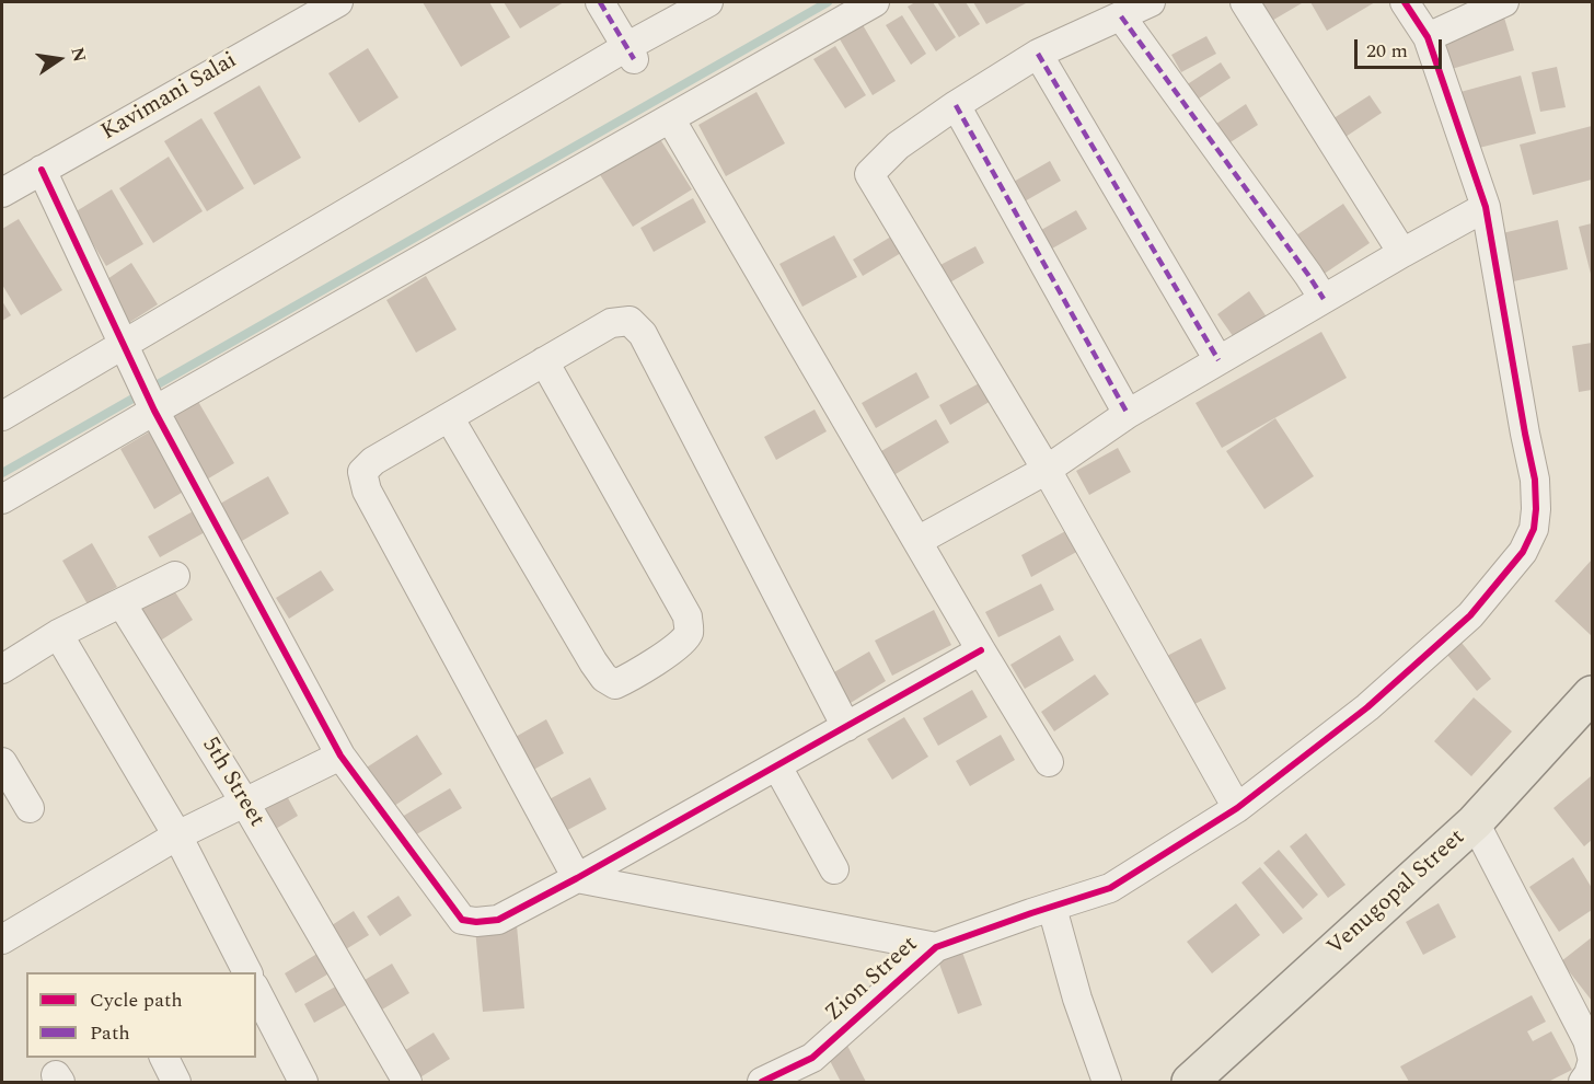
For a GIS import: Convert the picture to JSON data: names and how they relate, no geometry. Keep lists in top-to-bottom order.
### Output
{
  "streets": {
    "main road": ["Venugopal Street"],
    "street": ["Kavimani Salai", "5th Street", "Zion Street"]
  },
  "legend": ["Cycle path", "Path"],
  "scale_bar": "20 m",
  "north": "right"
}
